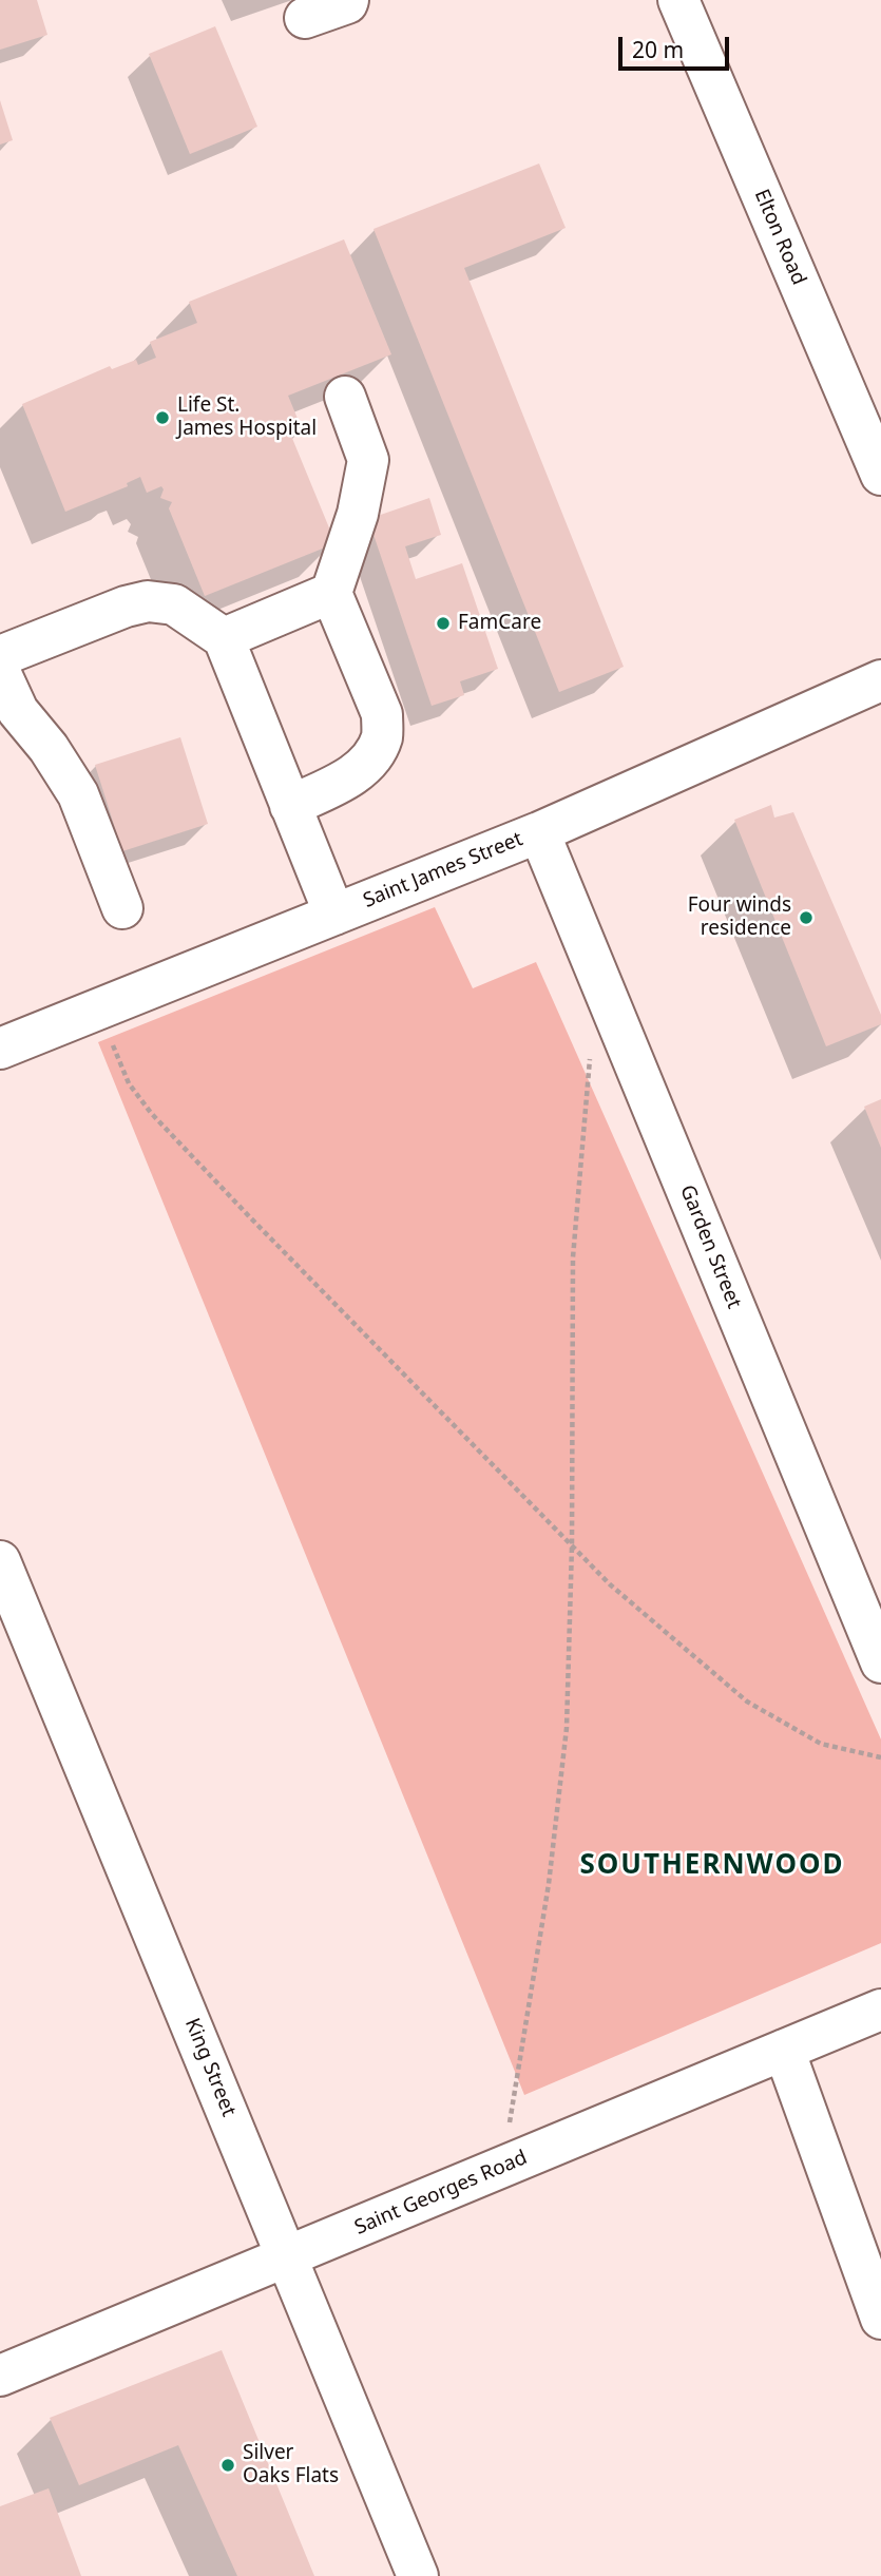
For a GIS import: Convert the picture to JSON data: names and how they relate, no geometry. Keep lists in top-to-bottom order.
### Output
{
  "streets": {
    "street": [
      "Elton Road",
      "Saint James Street",
      "Garden Street",
      "King Street",
      "Saint Georges Road"
    ]
  },
  "crossings": [
    ["Saint James Street", "Garden Street"],
    ["King Street", "Saint Georges Road"]
  ],
  "districts": ["SOUTHERNWOOD"],
  "places": [
    "Life St. James Hospital",
    "FamCare",
    "Four winds residence",
    "Silver Oaks Flats"
  ],
  "scale_bar": "20 m"
}
